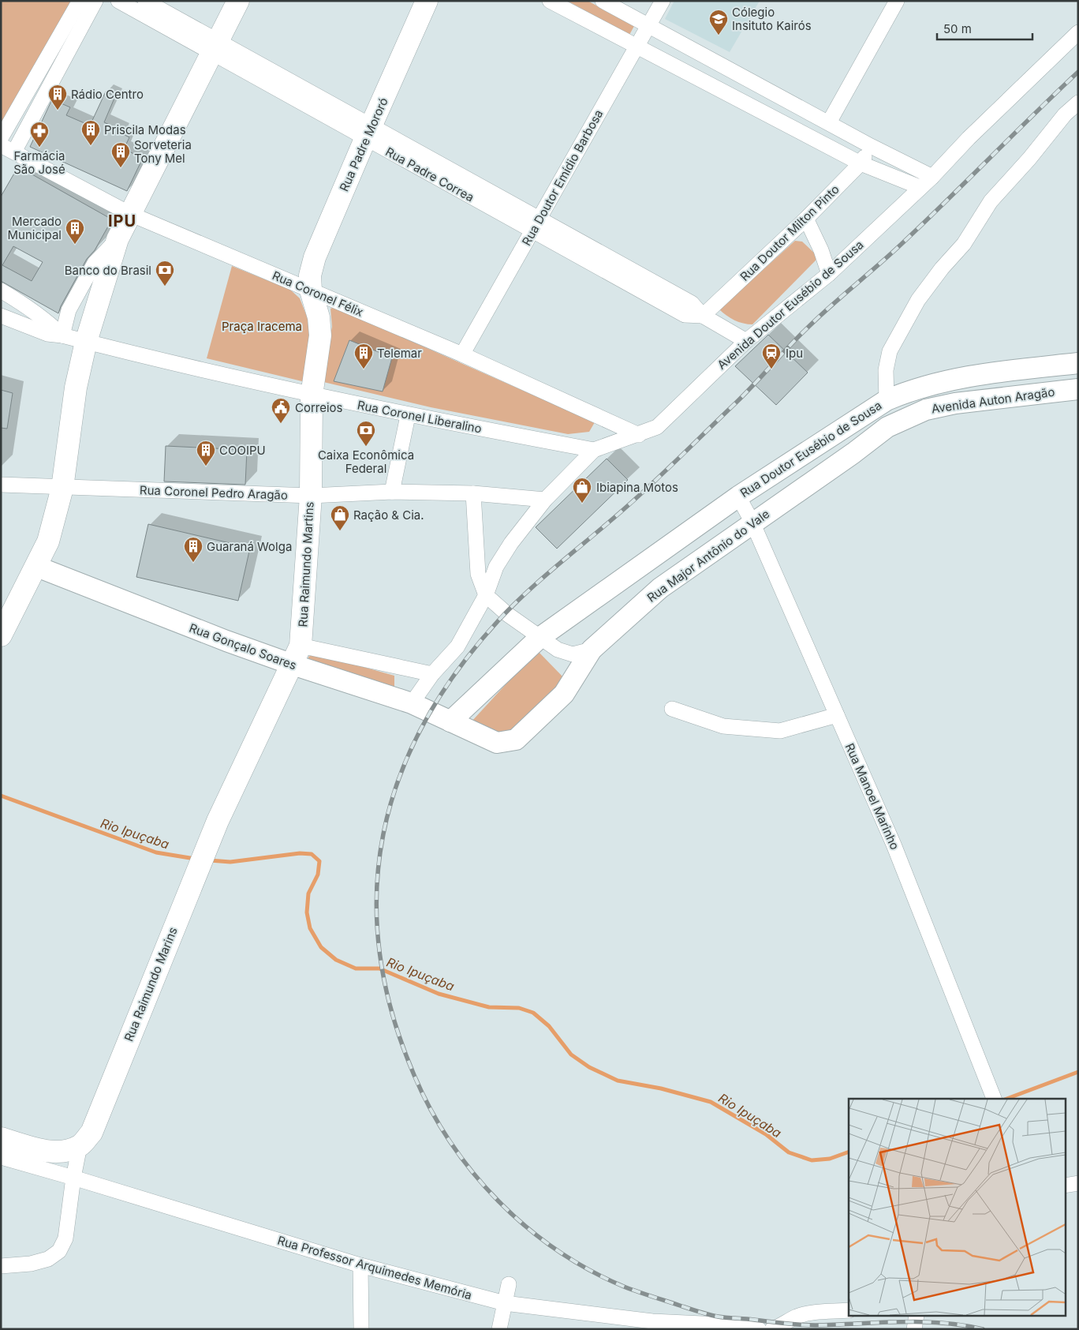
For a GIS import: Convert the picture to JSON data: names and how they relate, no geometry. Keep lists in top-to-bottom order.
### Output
{
  "streets": {
    "main road": ["Rua Padre Mororó", "Rua Raimundo Martins", "Rua Raimundo Marins"],
    "street": [
      "Rua Padre Correa",
      "Rua Doutor Emídio Barbosa",
      "Rua Doutor Milton Pinto",
      "Rua Coronel Félix",
      "Avenida Doutor Eusébio de Sousa",
      "Avenida Auton Aragão",
      "Rua Coronel Liberalino",
      "Rua Doutor Eusébio de Sousa",
      "Rua Coronel Pedro Aragão",
      "Rua Major Antônio do Vale",
      "Rua Gonçalo Soares",
      "Rua Manoel Marinho",
      "Rua Professor Arquimedes Memória"
    ]
  },
  "crossings": [
    ["Rua Padre Mororó", "Rua Padre Correa"],
    ["Rua Padre Mororó", "Rua Coronel Félix"],
    ["Rua Padre Mororó", "Rua Raimundo Martins"],
    ["Rua Padre Correa", "Rua Doutor Emídio Barbosa"],
    ["Rua Padre Correa", "Rua Doutor Milton Pinto"],
    ["Rua Padre Correa", "Avenida Doutor Eusébio de Sousa"],
    ["Rua Doutor Emídio Barbosa", "Rua Coronel Félix"],
    ["Rua Coronel Félix", "Avenida Doutor Eusébio de Sousa"],
    ["Rua Coronel Félix", "Rua Raimundo Martins"],
    ["Avenida Doutor Eusébio de Sousa", "Rua Coronel Liberalino"],
    ["Avenida Doutor Eusébio de Sousa", "Rua Coronel Pedro Aragão"],
    ["Avenida Doutor Eusébio de Sousa", "Rua Gonçalo Soares"],
    ["Avenida Auton Aragão", "Rua Doutor Eusébio de Sousa"],
    ["Avenida Auton Aragão", "Rua Major Antônio do Vale"],
    ["Rua Coronel Liberalino", "Rua Raimundo Martins"],
    ["Rua Doutor Eusébio de Sousa", "Rua Major Antônio do Vale"],
    ["Rua Doutor Eusébio de Sousa", "Rua Gonçalo Soares"],
    ["Rua Doutor Eusébio de Sousa", "Rua Manoel Marinho"],
    ["Rua Coronel Pedro Aragão", "Rua Raimundo Martins"],
    ["Rua Major Antônio do Vale", "Rua Gonçalo Soares"],
    ["Rua Major Antônio do Vale", "Rua Manoel Marinho"],
    ["Rua Raimundo Martins", "Rua Gonçalo Soares"],
    ["Rua Raimundo Martins", "Rua Raimundo Marins"]
  ],
  "districts": ["IPU"],
  "water": ["Rio Ipuçaba"],
  "parks": ["Praça Iracema"],
  "places": {
    "school or university": ["Cólegio Insituto Kairós"],
    "building": [
      "Rádio Centro",
      "Priscila Modas",
      "Sorveteria Tony Mel",
      "Mercado Municipal",
      "Telemar",
      "COOIPU",
      "Guaraná Wolga"
    ],
    "pharmacy": ["Farmácia São José"],
    "bank": ["Banco do Brasil", "Caixa Econômica Federal"],
    "station": ["Ipu"],
    "public building": ["Correios"],
    "shop": ["Ibiapina Motos", "Ração & Cia."]
  },
  "scale_bar": "50 m"
}
